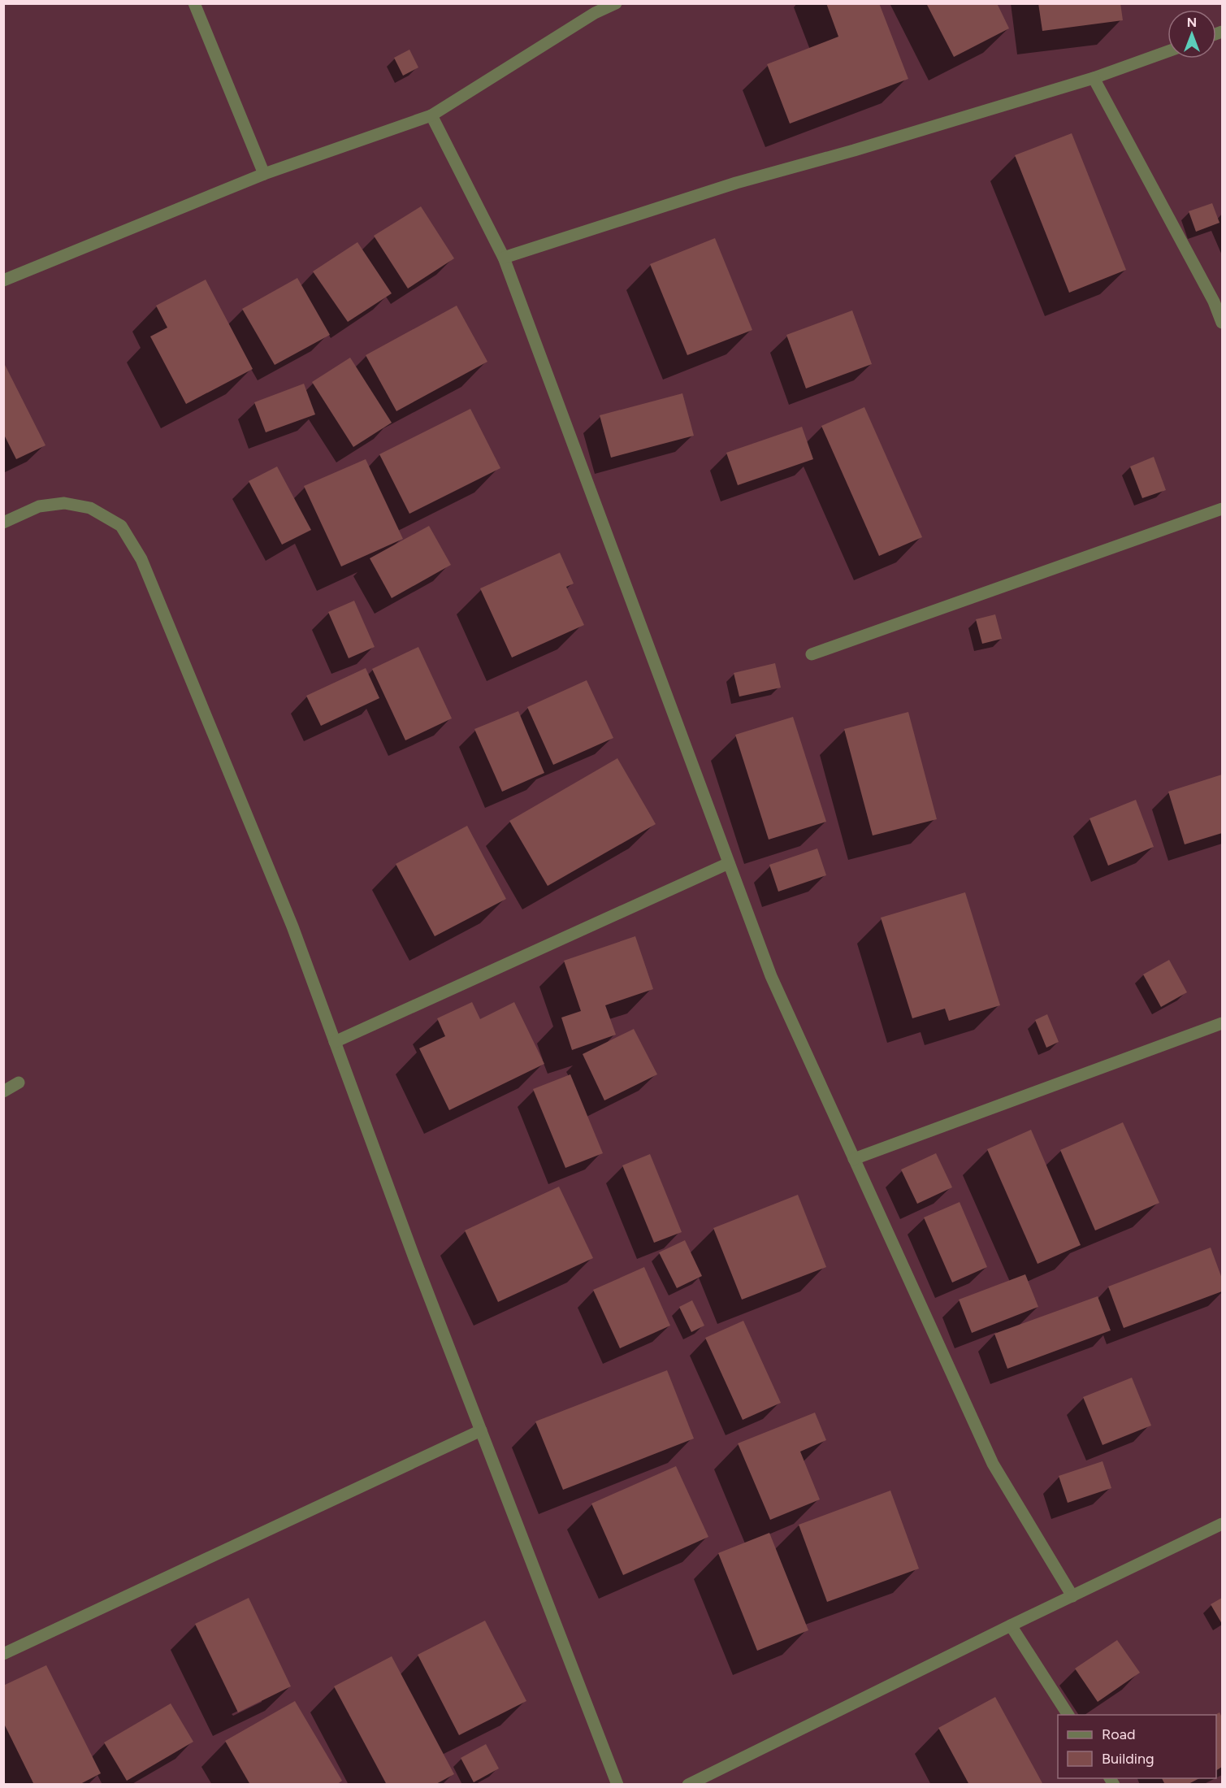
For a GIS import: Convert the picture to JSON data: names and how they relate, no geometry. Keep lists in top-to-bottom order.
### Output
{
  "legend": ["Road", "Building"],
  "north": "top"
}
